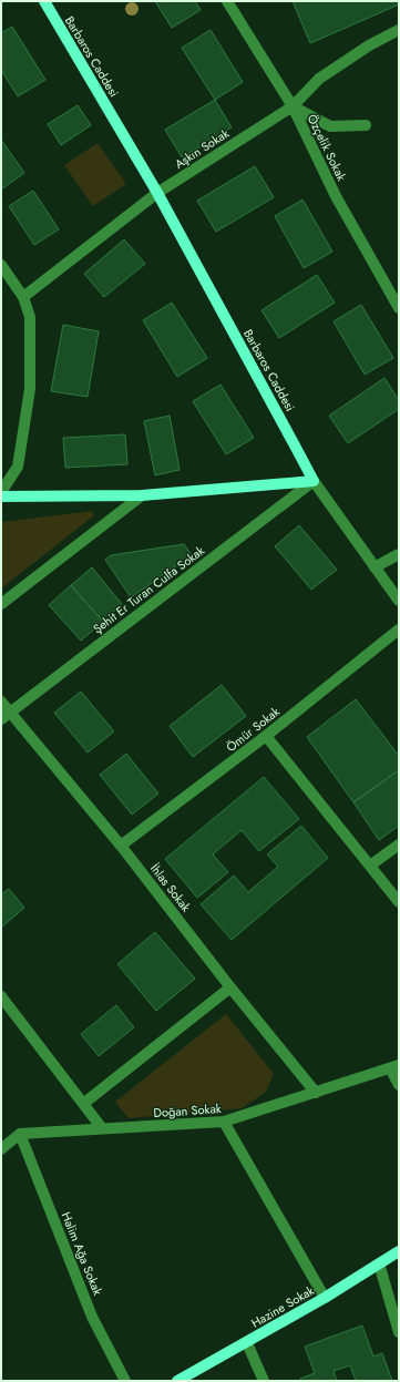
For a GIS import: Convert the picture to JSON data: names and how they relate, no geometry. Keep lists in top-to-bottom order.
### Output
{
  "streets": {
    "main road": ["Barbaros Caddesi", "Hazine Sokak"],
    "street": [
      "Özçelik Sokak",
      "Aşkın Sokak",
      "Şehit Er Turan Culfa Sokak",
      "Ömür Sokak",
      "İhlas Sokak",
      "Doğan Sokak",
      "Halim Ağa Sokak"
    ]
  },
  "crossings": [
    ["Barbaros Caddesi", "Aşkın Sokak"],
    ["Barbaros Caddesi", "Şehit Er Turan Culfa Sokak"],
    ["Özçelik Sokak", "Aşkın Sokak"],
    ["Şehit Er Turan Culfa Sokak", "İhlas Sokak"],
    ["Ömür Sokak", "İhlas Sokak"],
    ["İhlas Sokak", "Doğan Sokak"],
    ["Doğan Sokak", "Halim Ağa Sokak"]
  ]
}
